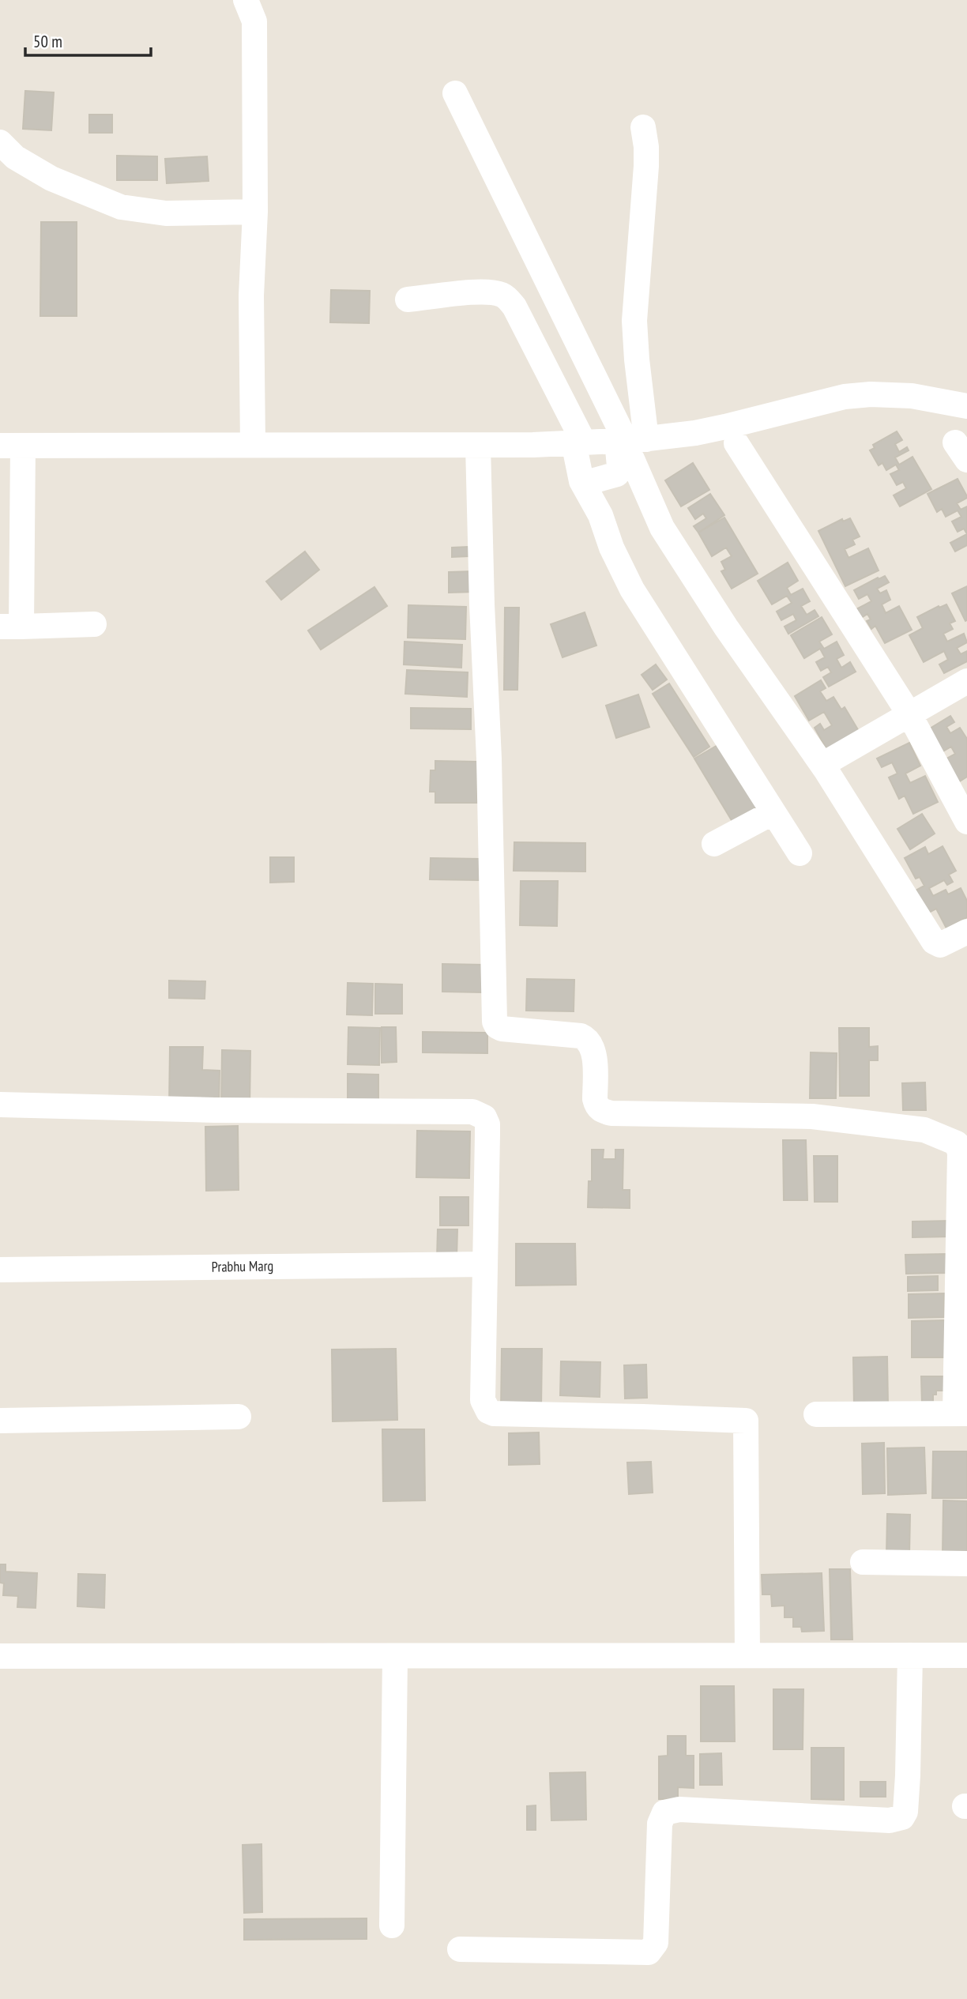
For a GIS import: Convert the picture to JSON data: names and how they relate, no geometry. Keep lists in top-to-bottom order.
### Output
{
  "streets": {
    "street": ["Prabhu Marg"]
  },
  "scale_bar": "50 m"
}
